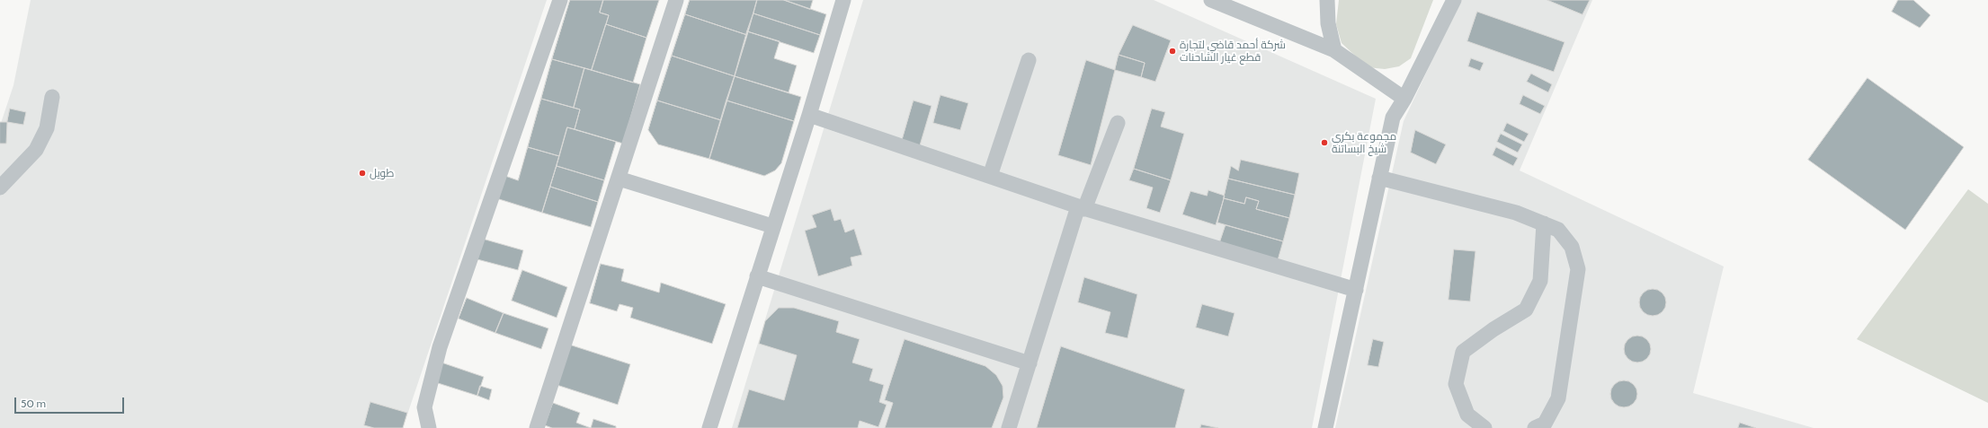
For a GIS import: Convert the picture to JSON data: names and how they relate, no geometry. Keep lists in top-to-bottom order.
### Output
{
  "places": ["شركة أحمد قاضي لتجارة قطع غيار الشاحنات", "مجموعة بكري شيخ البساتنة", "طويل"],
  "scale_bar": "50 m"
}
